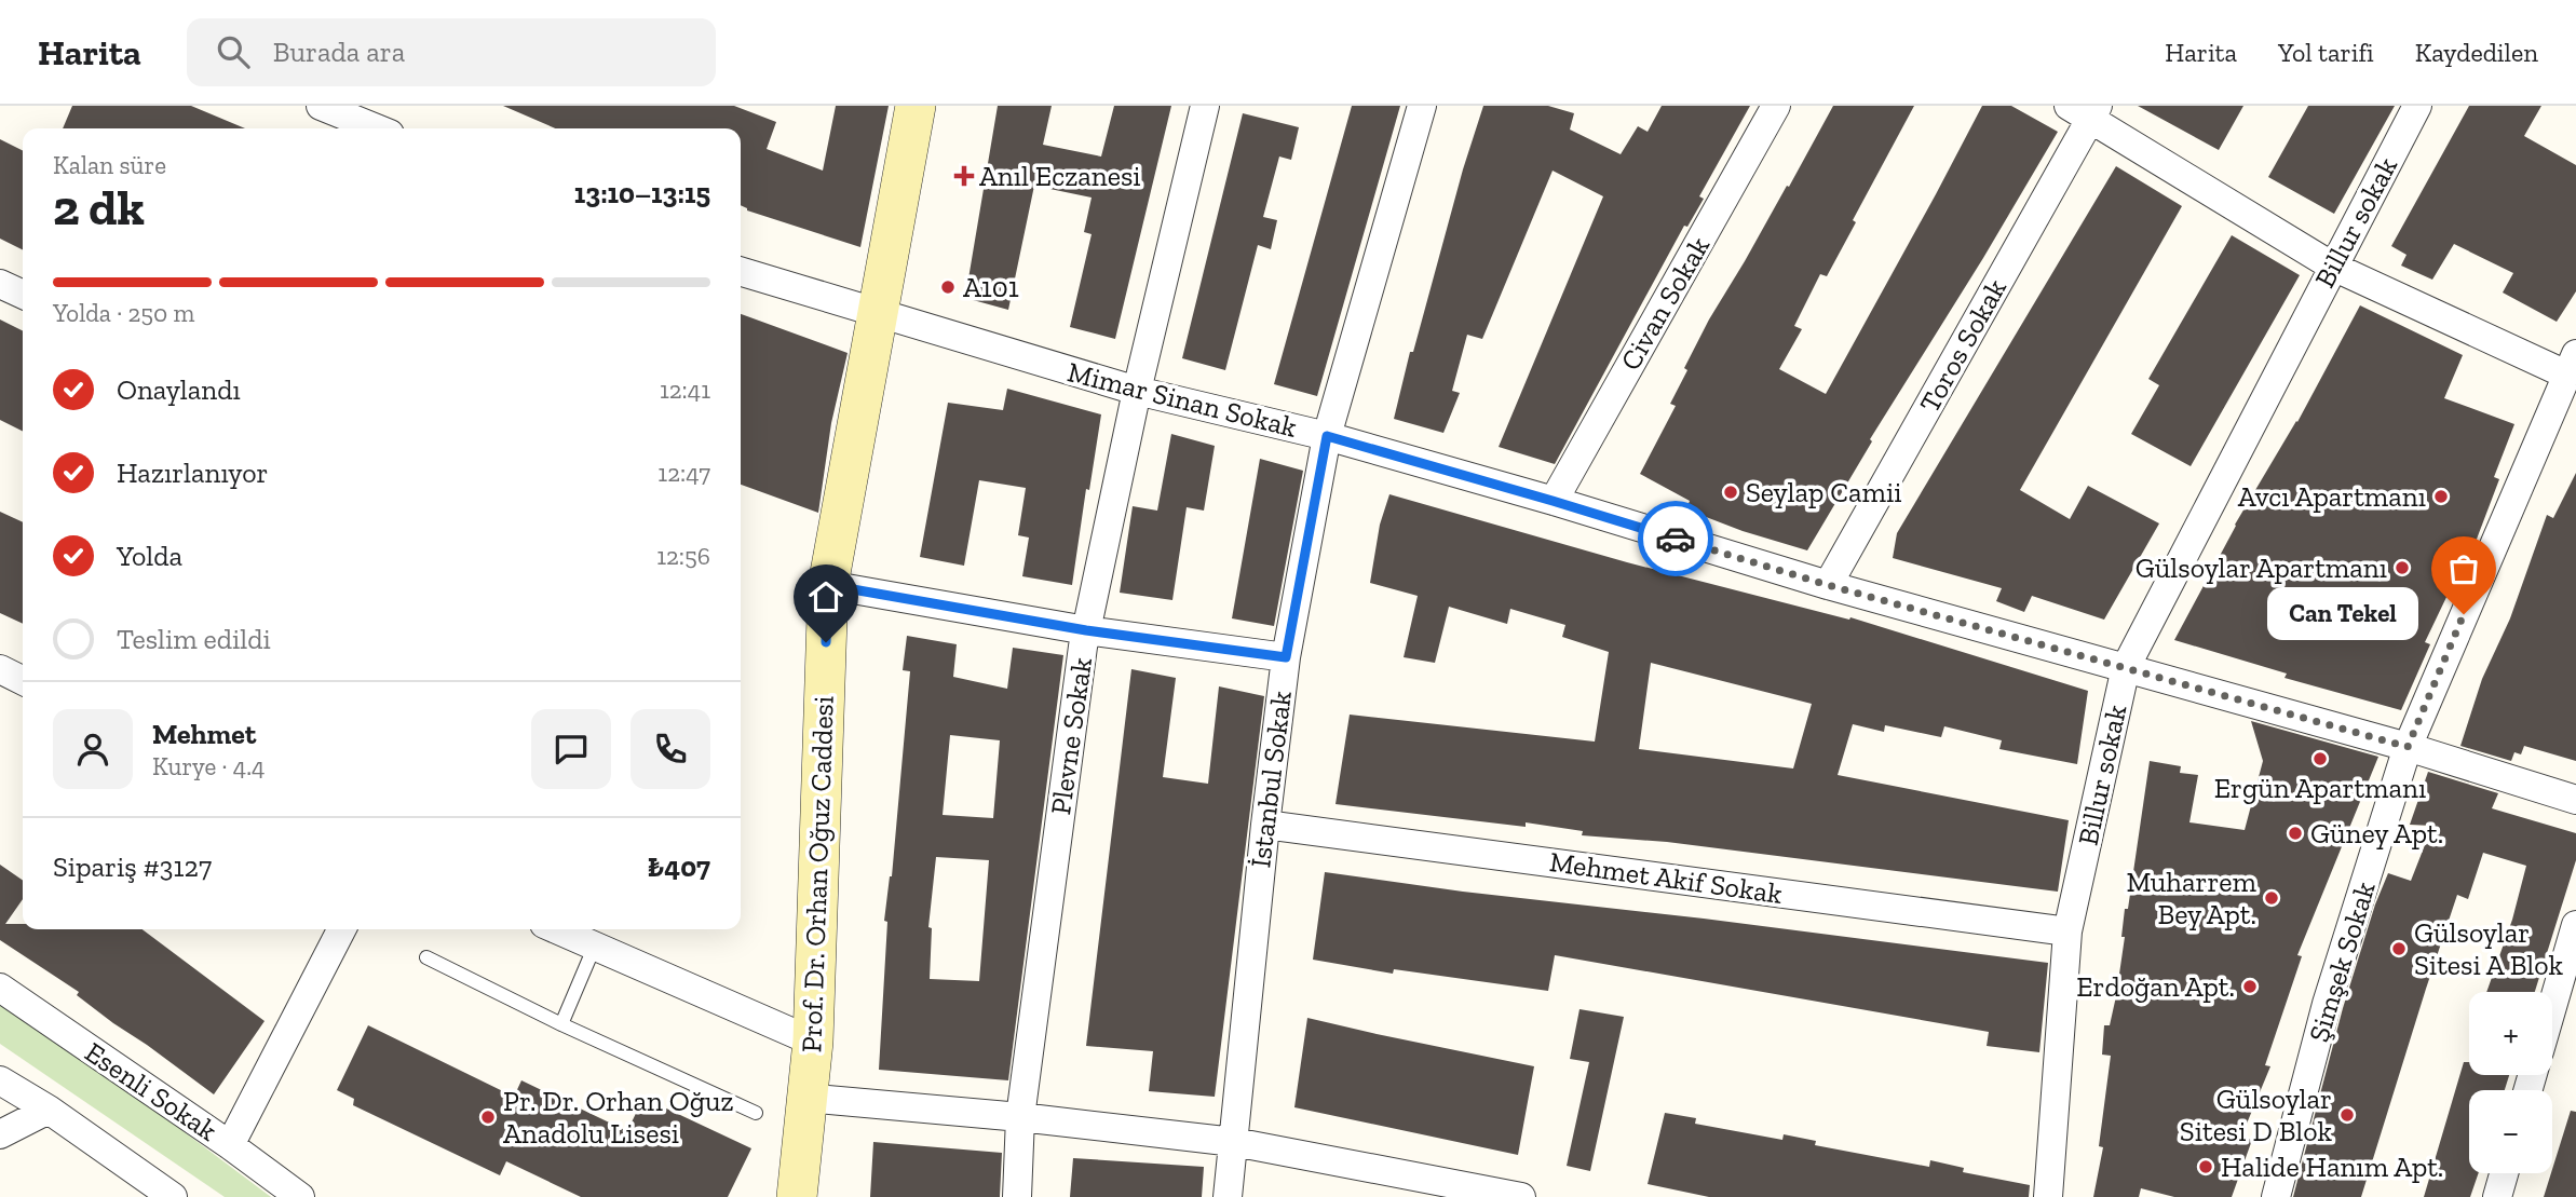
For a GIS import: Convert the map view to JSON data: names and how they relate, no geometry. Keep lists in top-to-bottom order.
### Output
{
  "streets": {
    "main road": ["Prof. Dr. Orhan Oğuz Caddesi"],
    "street": [
      "Billur sokak",
      "Civan Sokak",
      "Toros Sokak",
      "Mimar Sinan Sokak",
      "Plevne Sokak",
      "İstanbul Sokak",
      "Mehmet Akif Sokak",
      "Şimşek Sokak",
      "Esenli Sokak"
    ]
  },
  "crossings": [
    ["Billur sokak", "Mimar Sinan Sokak"],
    ["Billur sokak", "Mehmet Akif Sokak"],
    ["Civan Sokak", "Mimar Sinan Sokak"],
    ["Toros Sokak", "Mimar Sinan Sokak"],
    ["Mimar Sinan Sokak", "Plevne Sokak"],
    ["Mimar Sinan Sokak", "İstanbul Sokak"],
    ["Mimar Sinan Sokak", "Prof. Dr. Orhan Oğuz Caddesi"],
    ["Mimar Sinan Sokak", "Şimşek Sokak"],
    ["İstanbul Sokak", "Mehmet Akif Sokak"]
  ],
  "places": {
    "health": ["Anıl Eczanesi"],
    "other": [
      "A101",
      "Seylap Camii",
      "Avcı Apartmanı",
      "Gülsoylar Apartmanı",
      "Can Tekel",
      "Ergün Apartmanı",
      "Güney Apt.",
      "Muharrem Bey Apt.",
      "Gülsoylar Sitesi A Blok",
      "Erdoğan Apt.",
      "Gülsoylar Sitesi D Blok",
      "Pr. Dr. Orhan Oğuz Anadolu Lisesi",
      "Halide Hanım Apt."
    ]
  },
  "page": {
    "header": "Harita",
    "search": "Burada ara",
    "nav": ["Harita", "Yol tarifi", "Kaydedilen"],
    "heading": ["2 dk", "Kalan süre", "13:10–13:15"],
    "panel": [
      "Mehmet",
      "Kurye · 4.4",
      "Sipariş #3127",
      "₺407"
    ],
    "bar": "Yolda · 250 m",
    "list": [
      ["Onaylandı", "12:41"],
      ["Hazırlanıyor", "12:47"],
      ["Yolda", "12:56"],
      "Teslim edildi"
    ],
    "bubble": "Can Tekel",
    "map_buttons": ["+", "−"]
  }
}
